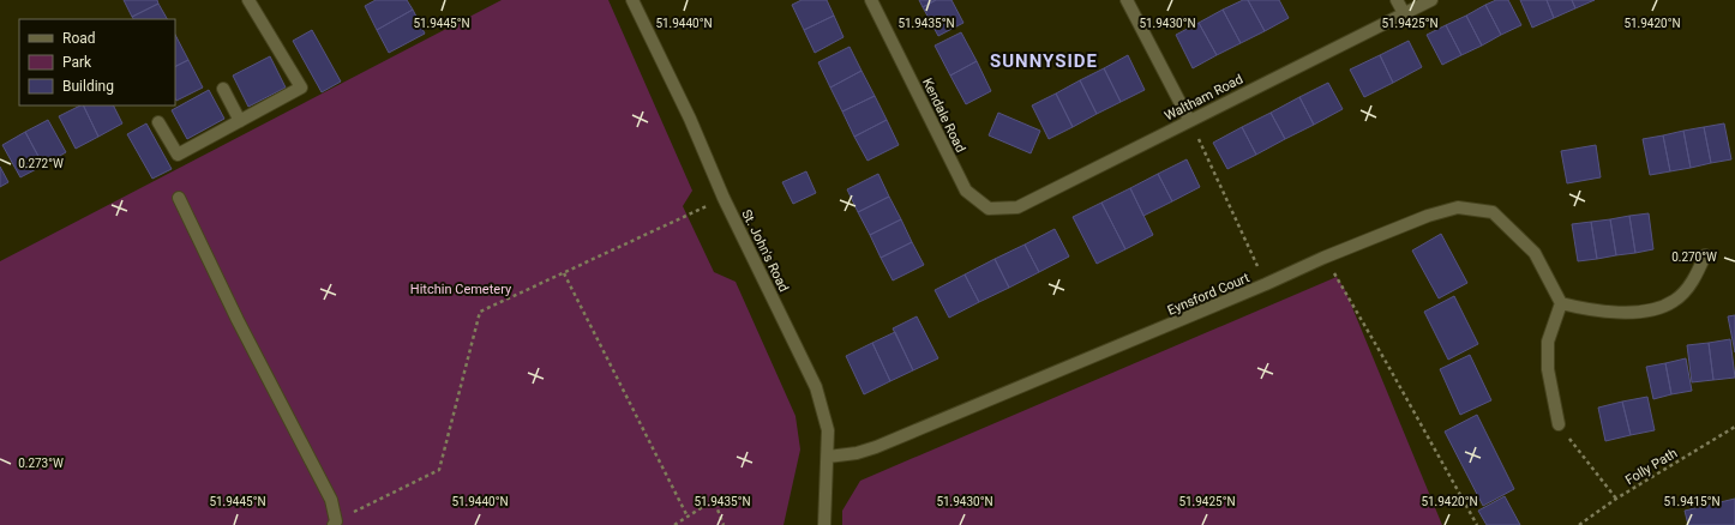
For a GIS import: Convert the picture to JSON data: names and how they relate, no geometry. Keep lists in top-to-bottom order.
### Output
{
  "streets": {
    "street": [
      "Waltham Road",
      "Kendale Road",
      "St. John's Road",
      "Eynsford Court"
    ],
    "path": ["Folly Path"]
  },
  "crossings": [
    ["Waltham Road", "Kendale Road"],
    ["St. John's Road", "Eynsford Court"]
  ],
  "districts": ["SUNNYSIDE"],
  "parks": ["Hitchin Cemetery"],
  "legend": ["Road", "Park", "Building"],
  "coordinates": [
    "51.9440°N",
    "51.9425°N",
    "51.9445°N",
    "51.9435°N",
    "51.9430°N",
    "51.9420°N",
    "0.272°W",
    "0.270°W",
    "0.273°W",
    "51.9415°N"
  ]
}
